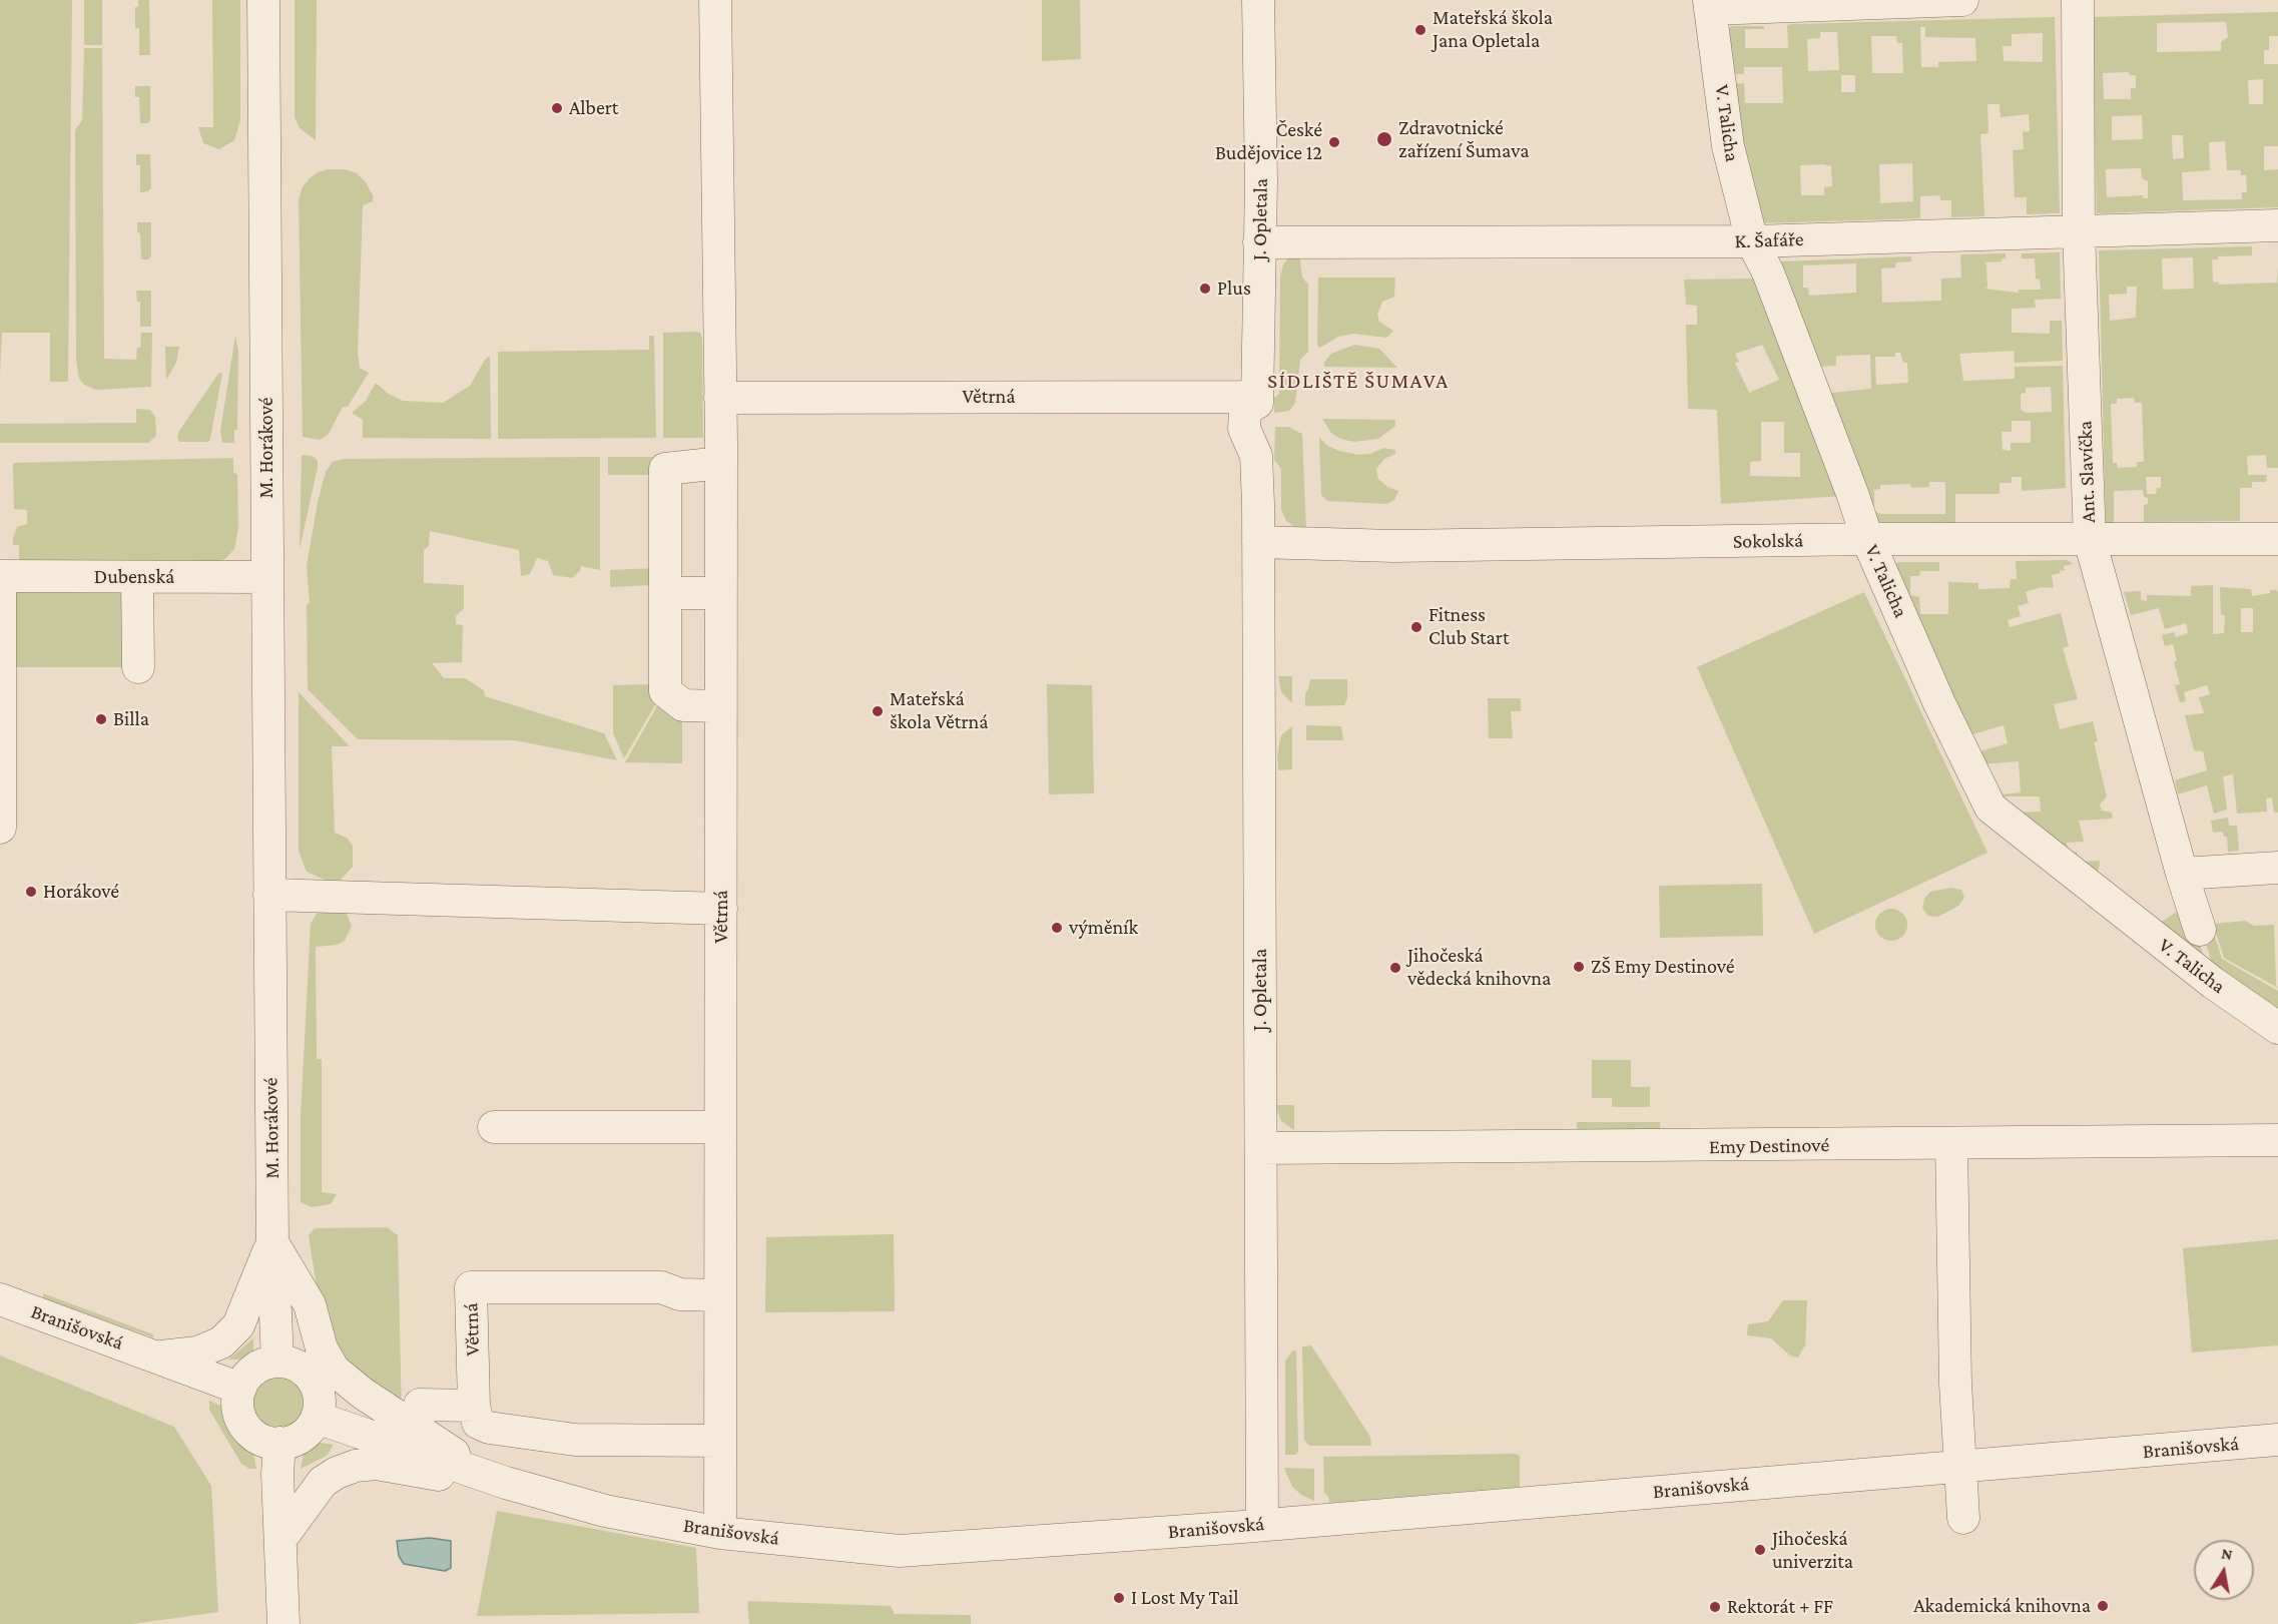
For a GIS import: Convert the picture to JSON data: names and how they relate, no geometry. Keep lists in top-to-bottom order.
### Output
{
  "streets": {
    "street": [
      "V. Talicha",
      "J. Opletala",
      "K. Šafáře",
      "Větrná",
      "M. Horákové",
      "Ant. Slavíčka",
      "Sokolská",
      "Dubenská",
      "Emy Destinové",
      "Branišovská"
    ]
  },
  "crossings": [
    ["V. Talicha", "K. Šafáře"],
    ["V. Talicha", "Sokolská"],
    ["J. Opletala", "K. Šafáře"],
    ["J. Opletala", "Větrná"],
    ["J. Opletala", "Sokolská"],
    ["J. Opletala", "Emy Destinové"],
    ["J. Opletala", "Branišovská"],
    ["K. Šafáře", "Ant. Slavíčka"],
    ["Větrná", "Branišovská"],
    ["M. Horákové", "Dubenská"],
    ["M. Horákové", "Branišovská"],
    ["Ant. Slavíčka", "Sokolská"]
  ],
  "districts": ["SÍDLIŠTĚ ŠUMAVA"],
  "places": [
    "Mateřská škola Jana Opletala",
    "Albert",
    "Zdravotnické zařízení Šumava",
    "České Budějovice 12",
    "Plus",
    "Fitness Club Start",
    "Mateřská škola Větrná",
    "Billa",
    "Horákové",
    "výměník",
    "ZŠ Emy Destinové",
    "Jihočeská vědecká knihovna",
    "Jihočeská univerzita",
    "I Lost My Tail",
    "Akademická knihovna",
    "Rektorát + FF"
  ],
  "north": "top"
}
